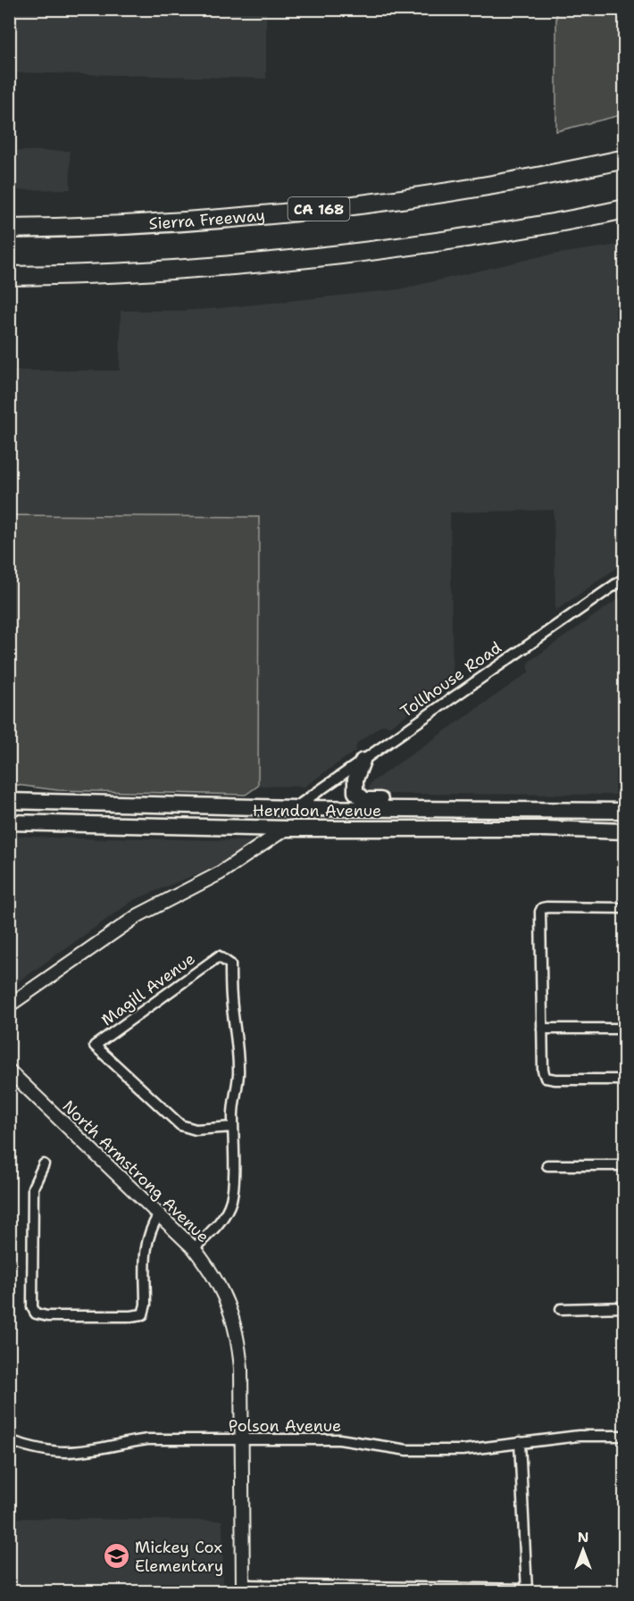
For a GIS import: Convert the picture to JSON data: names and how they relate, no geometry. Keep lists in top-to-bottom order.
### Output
{
  "streets": {
    "highway": ["CA 168", "Sierra Freeway"],
    "main road": ["Herndon Avenue"],
    "street": [
      "Tollhouse Road",
      "Magill Avenue",
      "North Armstrong Avenue",
      "Polson Avenue"
    ]
  },
  "crossings": [
    ["Tollhouse Road", "Herndon Avenue"],
    ["North Armstrong Avenue", "Polson Avenue"]
  ],
  "places": {
    "school or university": ["Mickey Cox Elementary"]
  },
  "north": "top"
}
